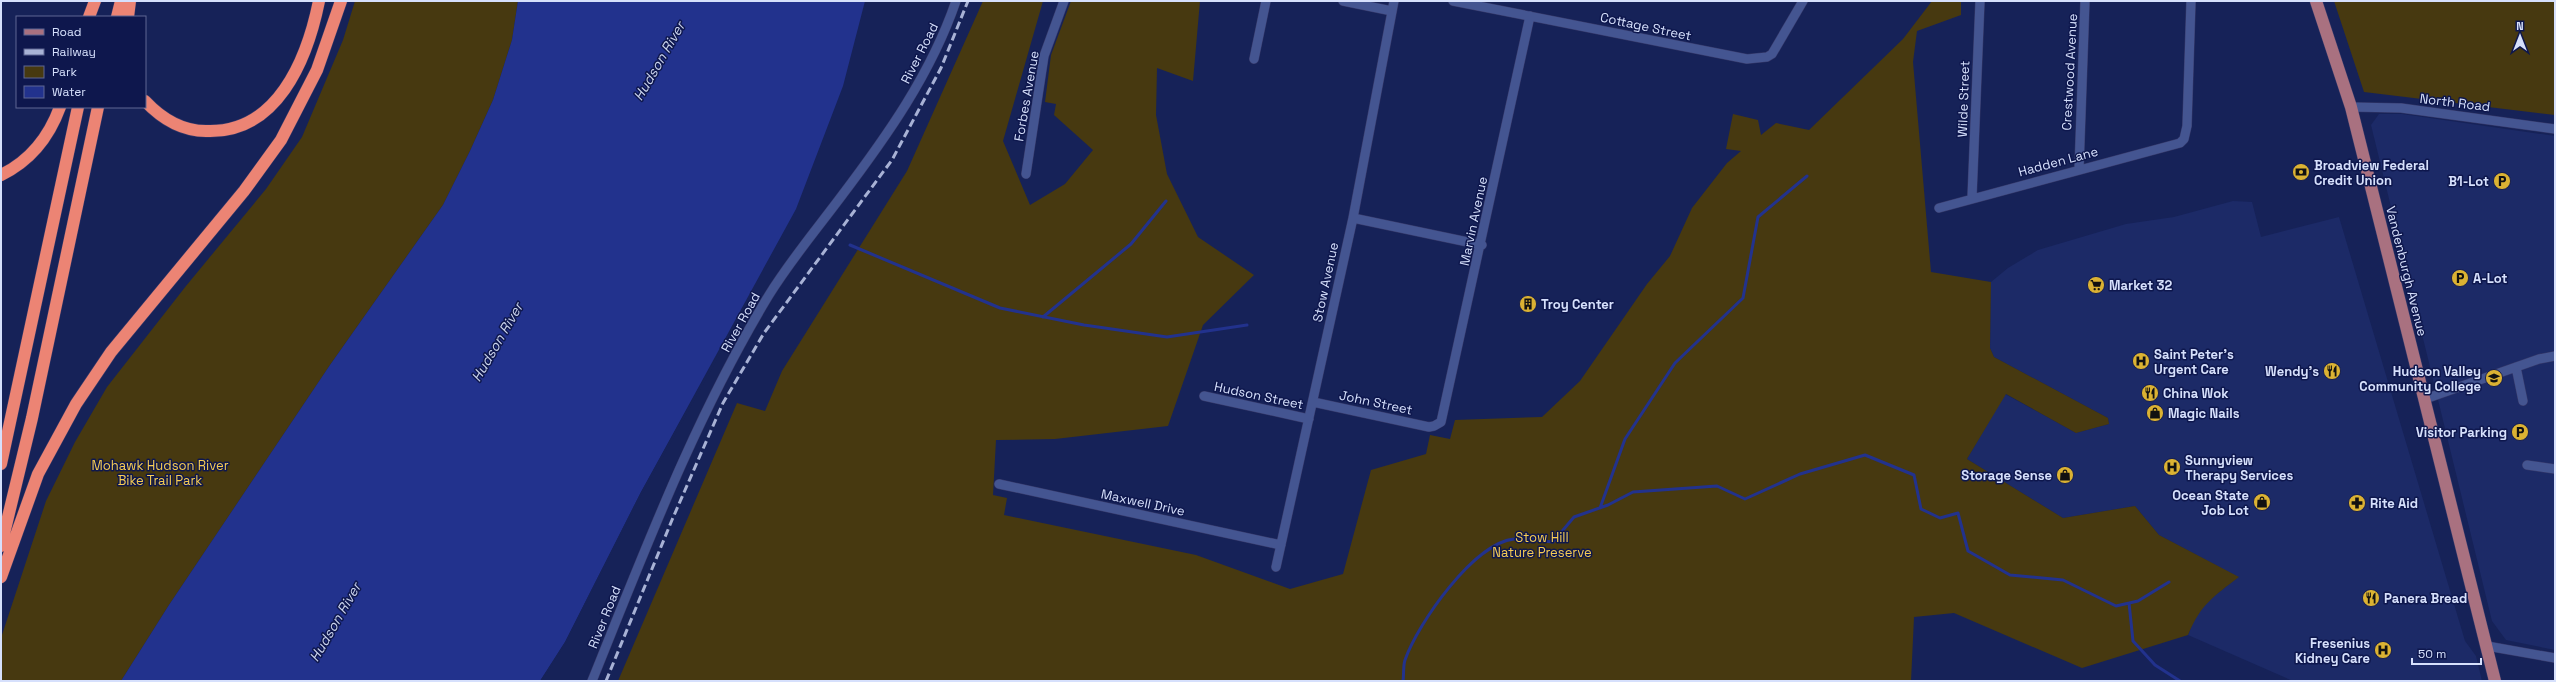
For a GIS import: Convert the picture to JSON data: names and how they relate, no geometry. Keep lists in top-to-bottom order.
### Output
{
  "streets": {
    "main road": ["Vandenburgh Avenue"],
    "street": [
      "Cottage Street",
      "River Road",
      "Crestwood Avenue",
      "Forbes Avenue",
      "Wilde Street",
      "North Road",
      "Hadden Lane",
      "Marvin Avenue",
      "Stow Avenue",
      "Hudson Street",
      "John Street",
      "Maxwell Drive"
    ]
  },
  "crossings": [
    ["Cottage Street", "Marvin Avenue"],
    ["Crestwood Avenue", "Hadden Lane"],
    ["Wilde Street", "Hadden Lane"],
    ["North Road", "Vandenburgh Avenue"],
    ["Marvin Avenue", "John Street"],
    ["Stow Avenue", "Hudson Street"],
    ["Stow Avenue", "John Street"],
    ["Stow Avenue", "Maxwell Drive"]
  ],
  "water": ["Hudson River"],
  "parks": ["Mohawk Hudson River Bike Trail Park", "Stow Hill Nature Preserve"],
  "places": {
    "bank": ["Broadview Federal Credit Union"],
    "parking": ["B1-Lot", "A-Lot", "Visitor Parking"],
    "supermarket": ["Market 32"],
    "building": ["Troy Center"],
    "hospital": ["Saint Peter's Urgent Care", "Sunnyview Therapy Services", "Fresenius Kidney Care"],
    "restaurant": ["Wendy's", "China Wok", "Panera Bread"],
    "school or university": ["Hudson Valley Community College"],
    "shop": ["Magic Nails", "Storage Sense", "Ocean State Job Lot"],
    "pharmacy": ["Rite Aid"]
  },
  "legend": [
    "Road",
    "Railway",
    "Park",
    "Water"
  ],
  "scale_bar": "50 m",
  "north": "top"
}
